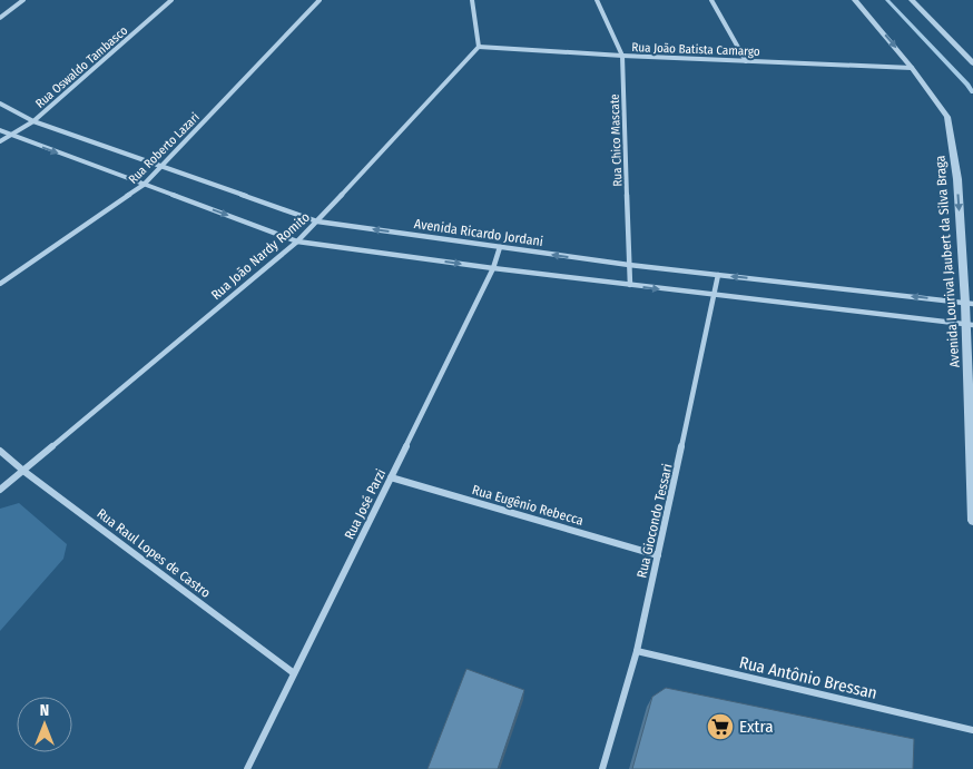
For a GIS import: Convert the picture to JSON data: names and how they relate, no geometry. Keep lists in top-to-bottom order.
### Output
{
  "streets": {
    "street": [
      "Rua João Batista Camargo",
      "Rua Oswaldo Tambasco",
      "Rua Chico Mascate",
      "Rua Roberto Lazari",
      "Avenida Ricardo Jordani",
      "Rua João Nardy Romito",
      "Avenida Lourival Jaubert da Silva Braga",
      "Rua José Parzi",
      "Rua Eugênio Rebecca",
      "Rua Giocondo Tessari",
      "Rua Raul Lopes de Castro",
      "Rua Antônio Bressan"
    ]
  },
  "crossings": [
    ["Rua João Batista Camargo", "Rua Chico Mascate"],
    ["Rua João Batista Camargo", "Rua João Nardy Romito"],
    ["Rua João Batista Camargo", "Avenida Lourival Jaubert da Silva Braga"],
    ["Rua Oswaldo Tambasco", "Avenida Ricardo Jordani"],
    ["Rua Chico Mascate", "Avenida Ricardo Jordani"],
    ["Rua Roberto Lazari", "Avenida Ricardo Jordani"],
    ["Avenida Ricardo Jordani", "Rua João Nardy Romito"],
    ["Avenida Ricardo Jordani", "Avenida Lourival Jaubert da Silva Braga"],
    ["Avenida Ricardo Jordani", "Rua José Parzi"],
    ["Avenida Ricardo Jordani", "Rua Giocondo Tessari"],
    ["Rua João Nardy Romito", "Rua Raul Lopes de Castro"],
    ["Rua José Parzi", "Rua Eugênio Rebecca"],
    ["Rua José Parzi", "Rua Raul Lopes de Castro"],
    ["Rua Eugênio Rebecca", "Rua Giocondo Tessari"],
    ["Rua Giocondo Tessari", "Rua Antônio Bressan"]
  ],
  "one_way": ["Avenida Lourival Jaubert da Silva Braga"],
  "places": {
    "supermarket": ["Extra"]
  },
  "north": "top"
}
